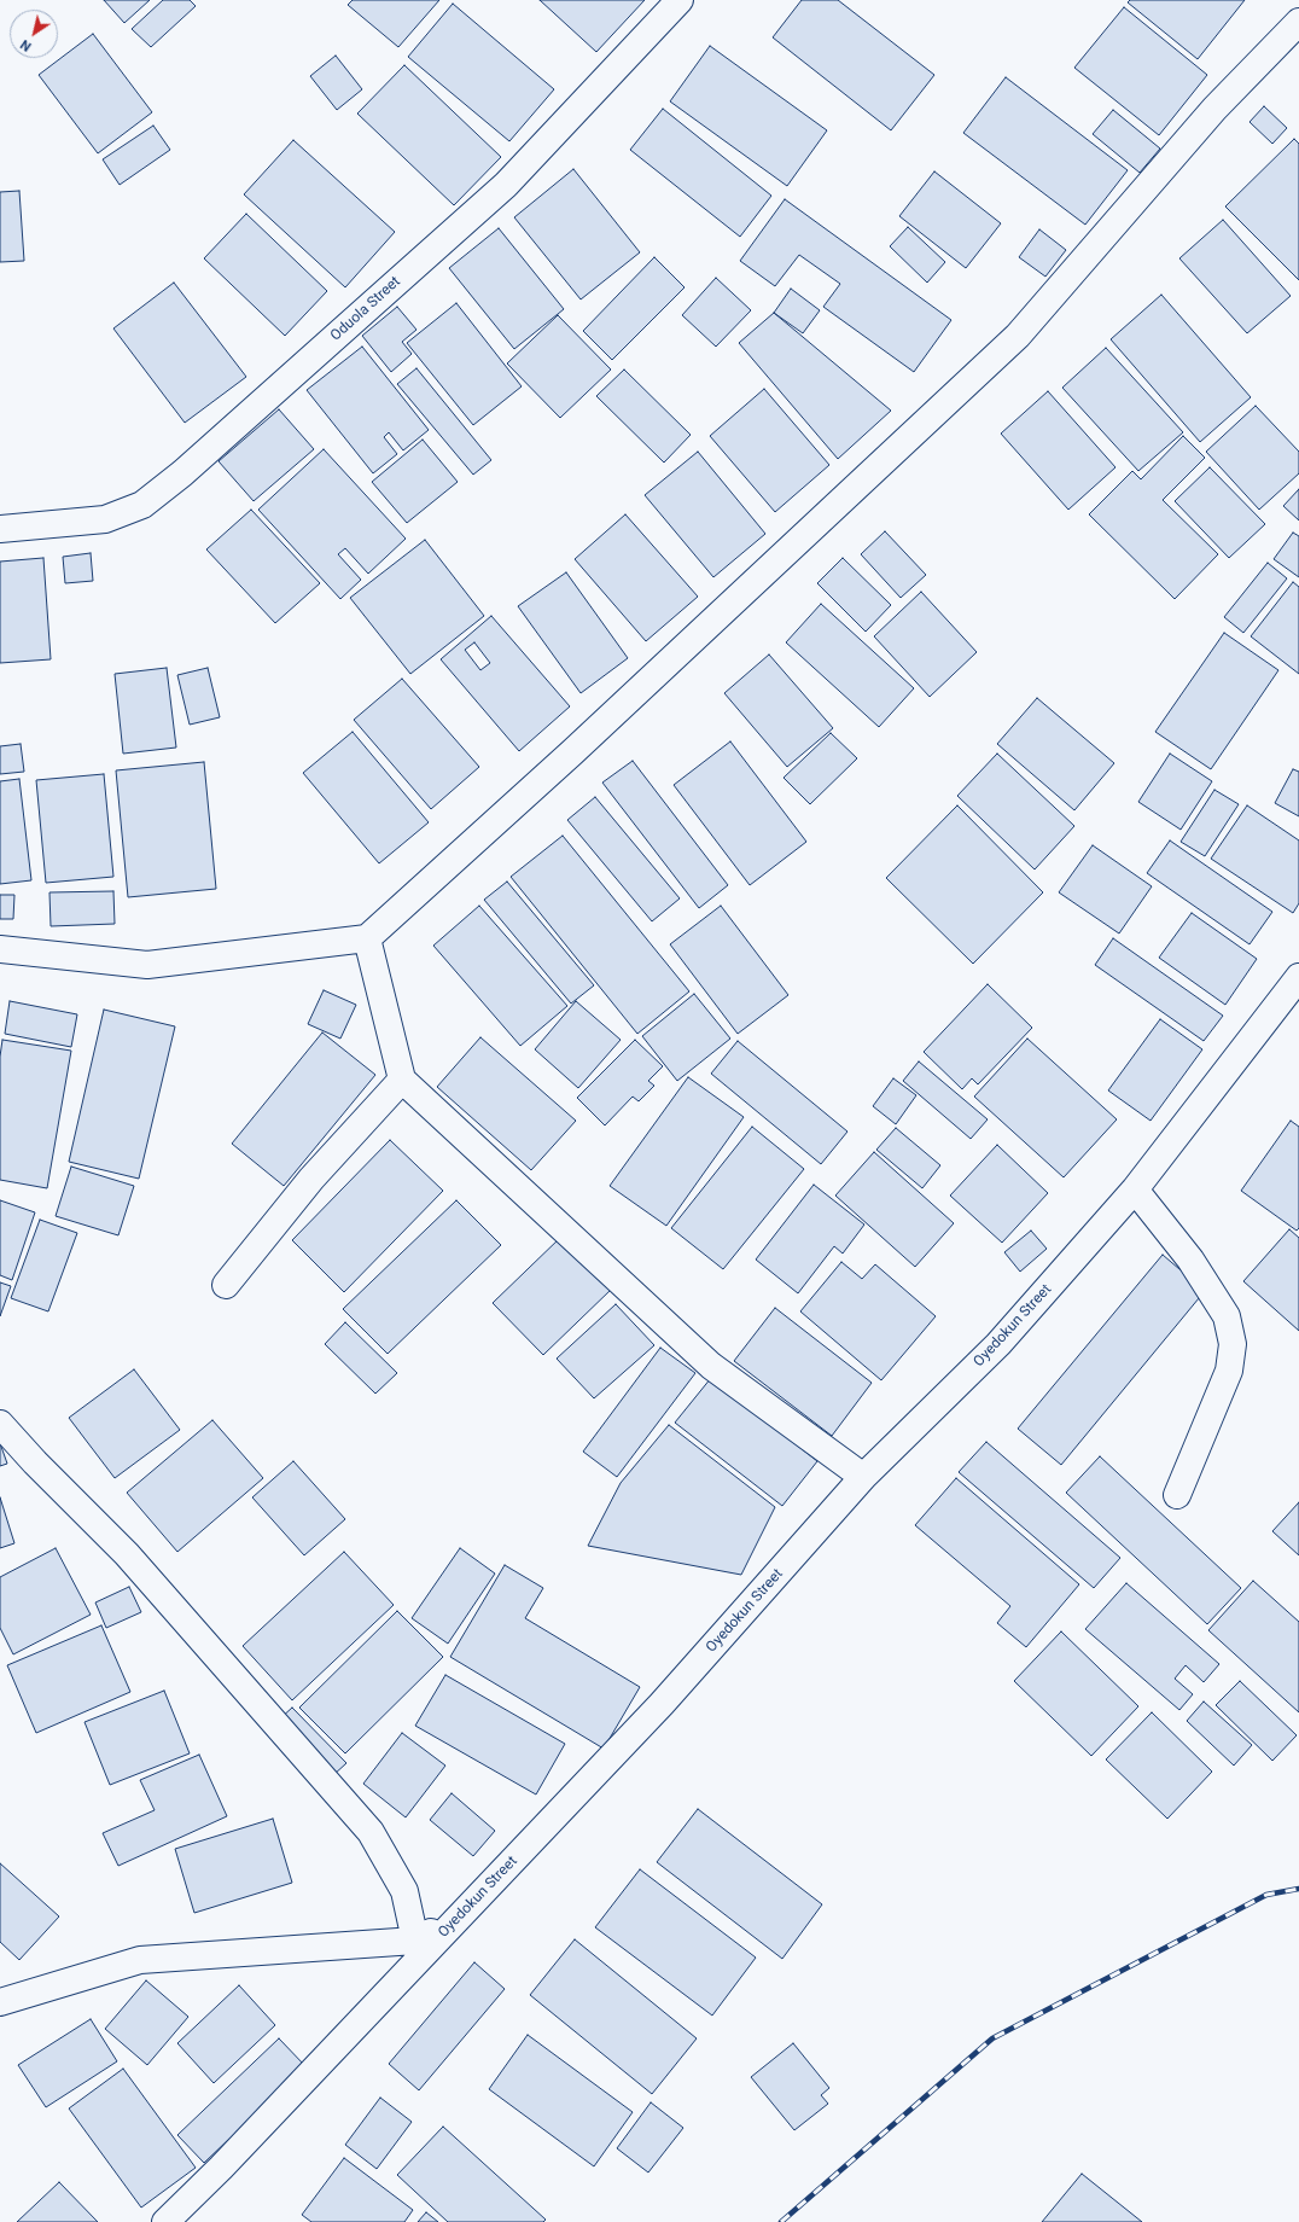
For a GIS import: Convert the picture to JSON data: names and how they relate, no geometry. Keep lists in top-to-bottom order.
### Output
{
  "streets": {
    "street": ["Oduola Street", "Oyedokun Street"]
  },
  "north": "bottom left"
}
